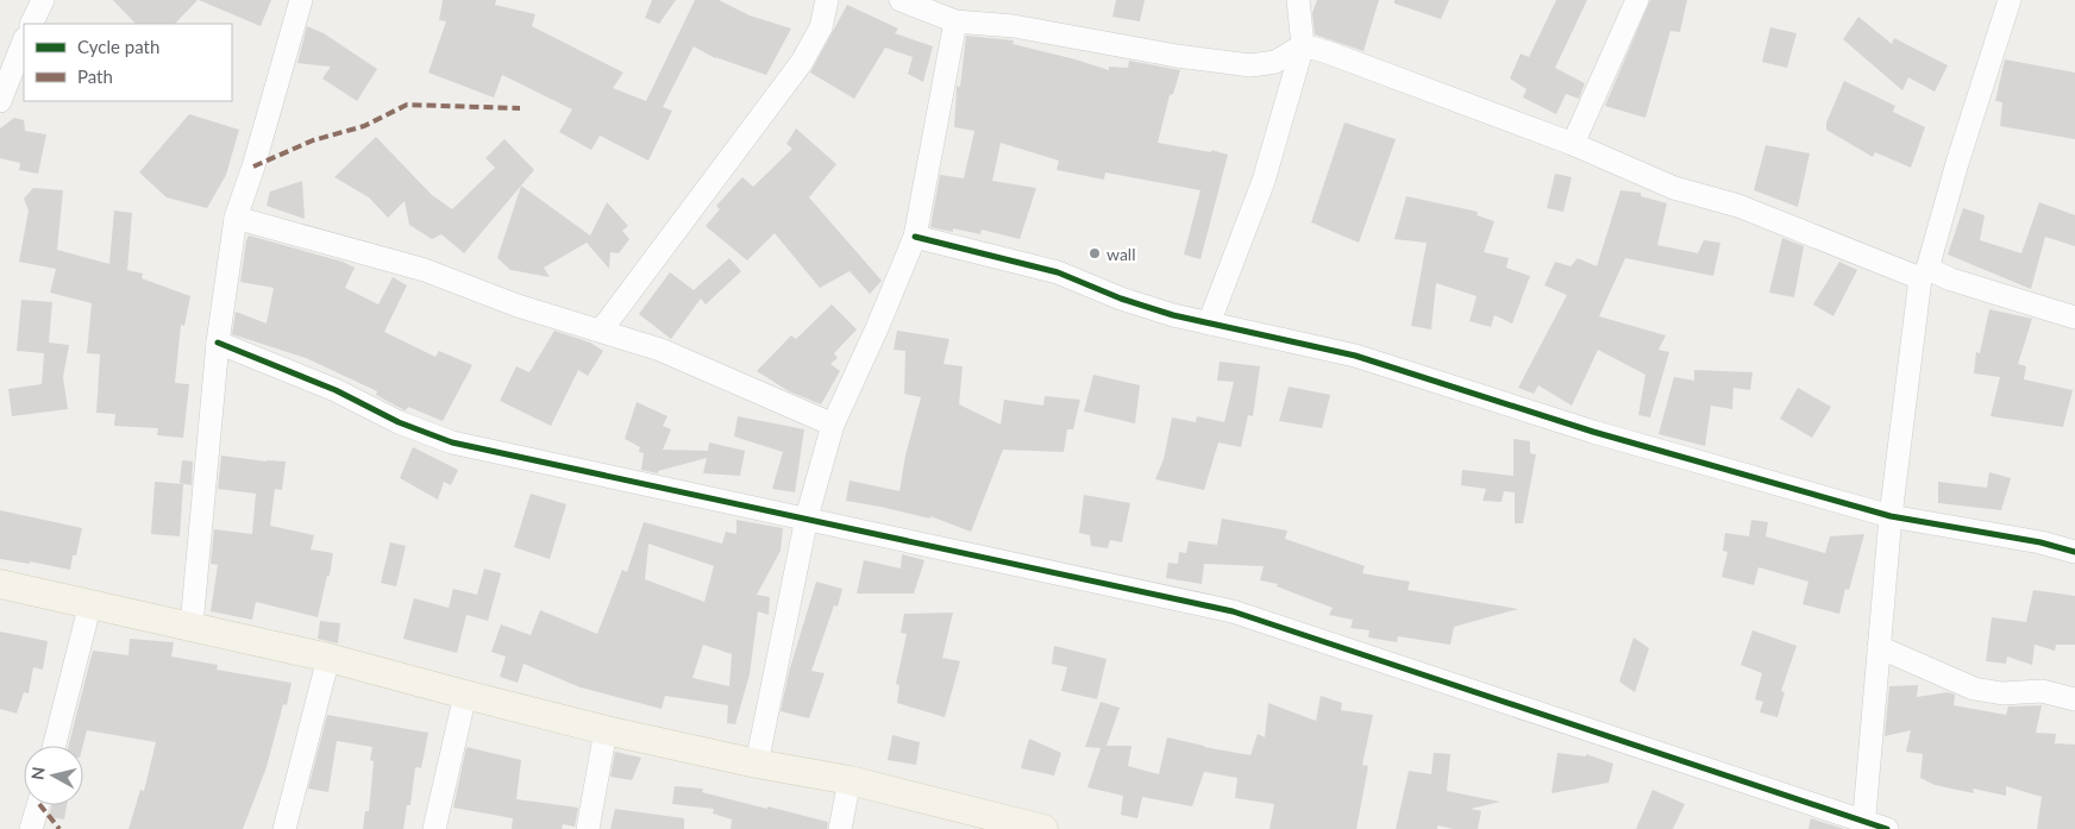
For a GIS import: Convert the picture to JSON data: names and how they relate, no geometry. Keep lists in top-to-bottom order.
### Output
{
  "places": ["wall"],
  "legend": ["Cycle path", "Path"],
  "north": "left"
}
